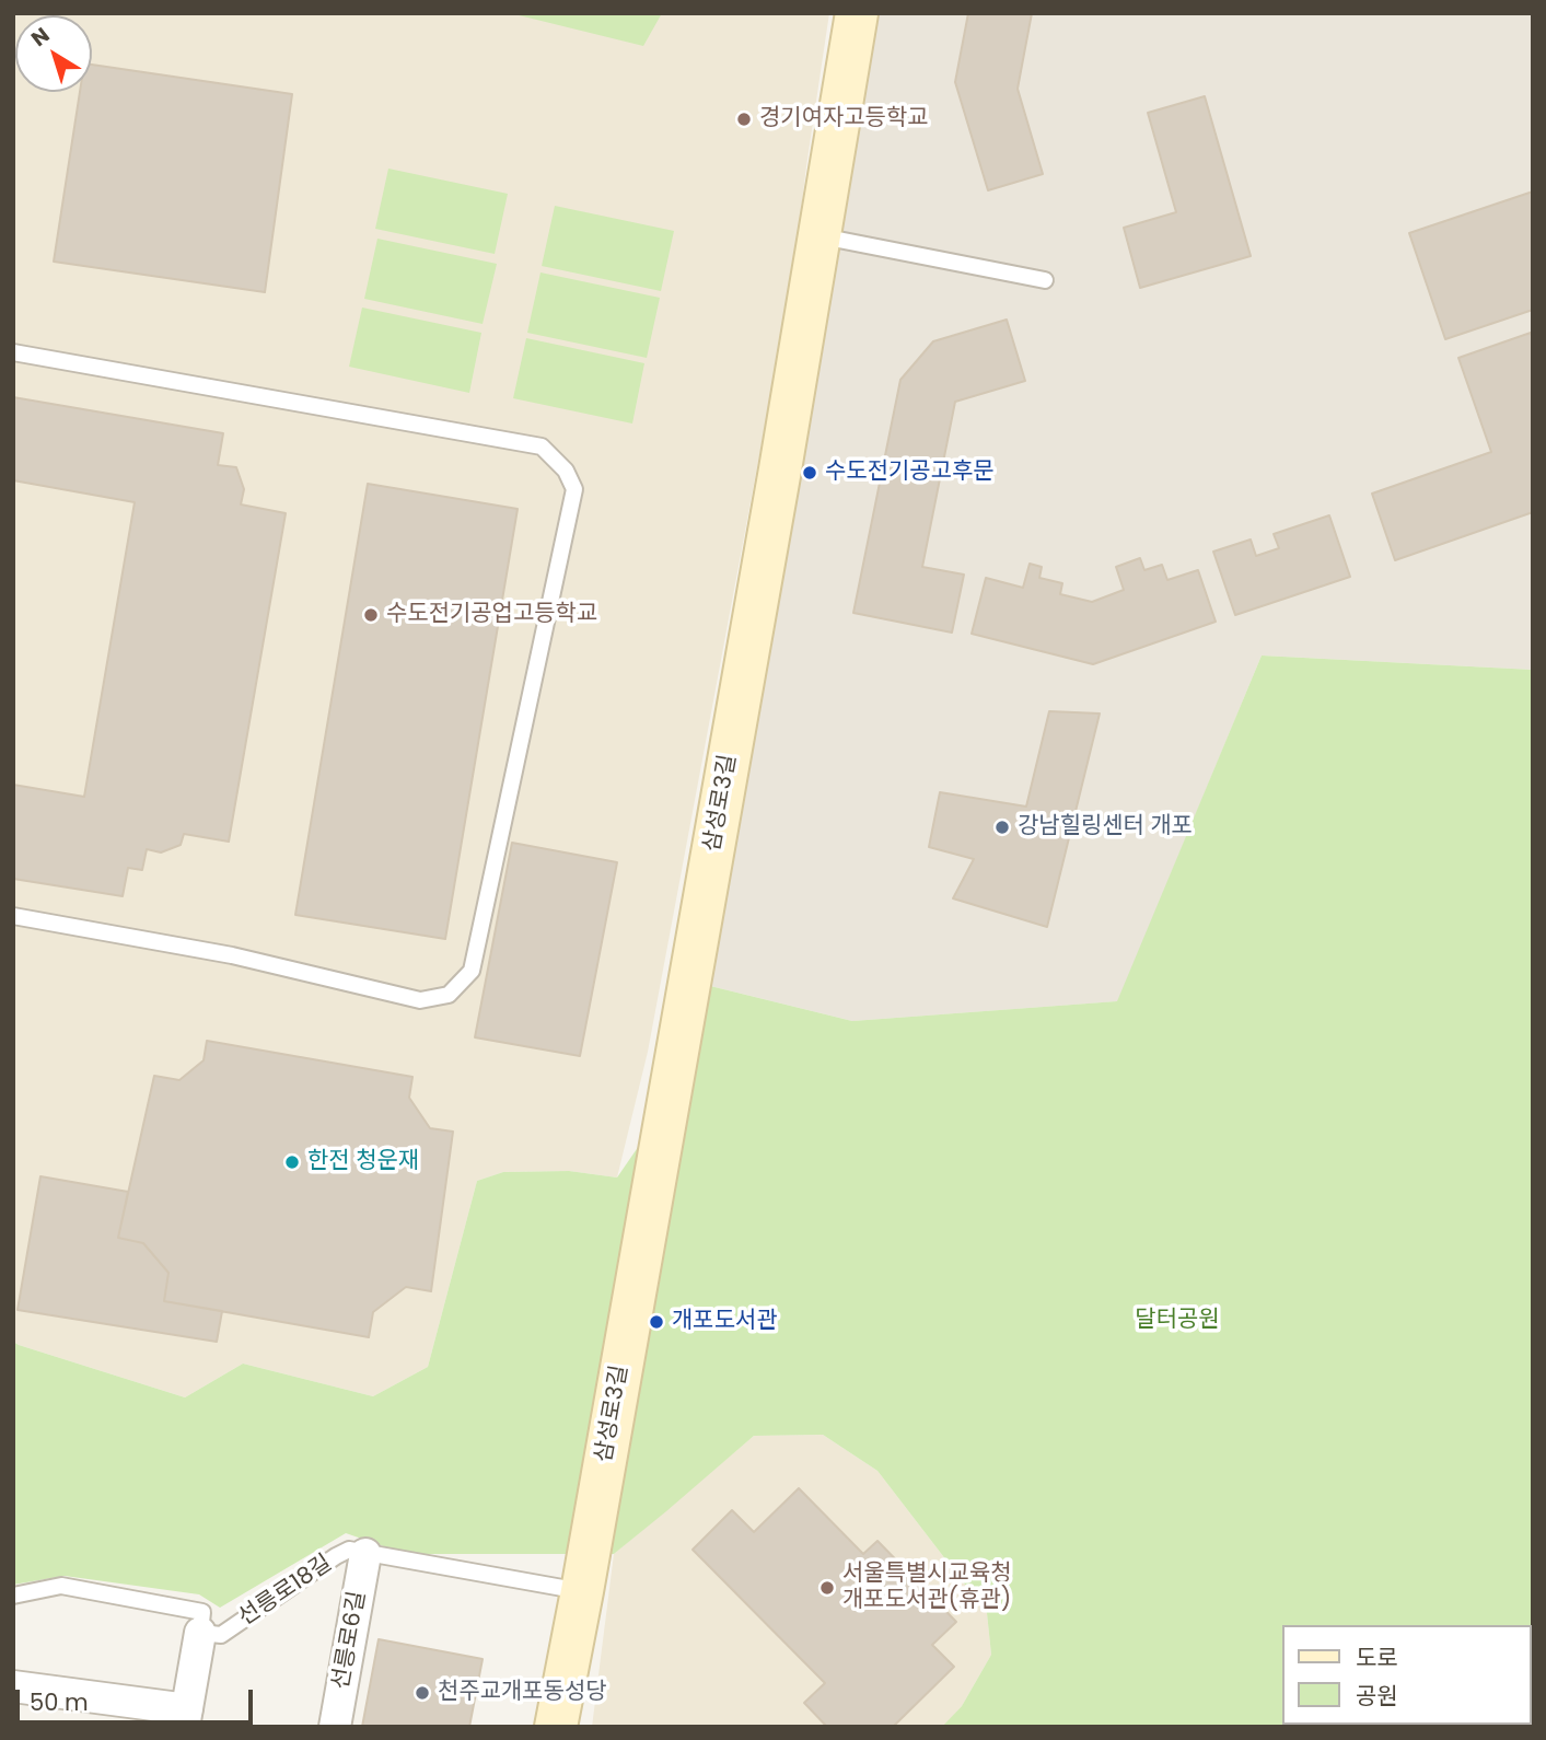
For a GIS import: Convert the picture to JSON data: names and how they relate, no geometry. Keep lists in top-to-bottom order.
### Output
{
  "streets": {
    "street": ["삼성로3길", "선릉로6길"],
    "lane": ["선릉로18길"]
  },
  "crossings": [
    ["삼성로3길", "선릉로18길"],
    ["선릉로18길", "선릉로6길"]
  ],
  "parks": ["달터공원"],
  "places": [
    "경기여자고등학교",
    "수도전기공고후문",
    "수도전기공업고등학교",
    "강남힐링센터 개포",
    "한전 청운재",
    "개포도서관",
    "서울특별시교육청 개포도서관(휴관)",
    "천주교개포동성당"
  ],
  "legend": ["도로", "공원"],
  "scale_bar": "50 m",
  "north": "top left"
}
